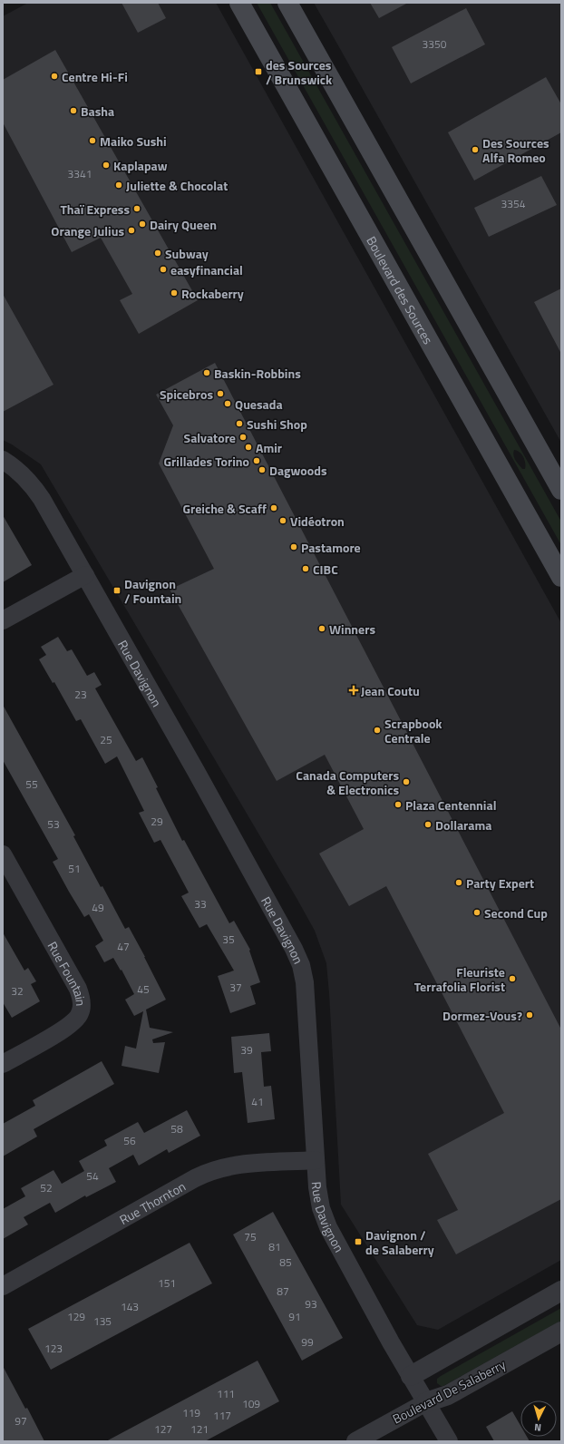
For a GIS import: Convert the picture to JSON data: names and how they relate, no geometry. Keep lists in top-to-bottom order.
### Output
{
  "streets": {
    "main road": ["Boulevard des Sources"],
    "street": [
      "Rue Davignon",
      "Rue Fountain",
      "Rue Thornton",
      "Boulevard De Salaberry"
    ]
  },
  "crossings": [
    ["Rue Davignon", "Rue Thornton"],
    ["Rue Davignon", "Boulevard De Salaberry"]
  ],
  "places": {
    "transit": ["des Sources / Brunswick", "Davignon / Fountain", "Davignon / de Salaberry"],
    "other": [
      "Centre Hi-Fi",
      "Basha",
      "Maiko Sushi",
      "Des Sources Alfa Romeo",
      "Kaplapaw",
      "Juliette & Chocolat",
      "Thaï Express",
      "Dairy Queen",
      "Orange Julius",
      "Subway",
      "easyfinancial",
      "Rockaberry",
      "Baskin-Robbins",
      "Spicebros",
      "Quesada",
      "Sushi Shop",
      "Salvatore",
      "Amir",
      "Grillades Torino",
      "Dagwoods",
      "Greiche & Scaff",
      "Vidéotron",
      "Pastamore",
      "CIBC",
      "Winners",
      "Scrapbook Centrale",
      "Canada Computers & Electronics",
      "Plaza Centennial",
      "Dollarama",
      "Party Expert",
      "Second Cup",
      "Fleuriste Terrafolia Florist",
      "Dormez-Vous?"
    ],
    "health": ["Jean Coutu"]
  },
  "house_numbers": [
    "3350",
    "3341",
    "3354",
    "23",
    "25",
    "55",
    "29",
    "53",
    "51",
    "33",
    "49",
    "35",
    "47",
    "37",
    "45",
    "32",
    "39",
    "41",
    "58",
    "56",
    "54",
    "52",
    "75",
    "81",
    "85",
    "151",
    "87",
    "93",
    "143",
    "129",
    "91",
    "135",
    "99",
    "123",
    "111",
    "109",
    "119",
    "117",
    "97",
    "127",
    "121"
  ],
  "north": "bottom"
}
